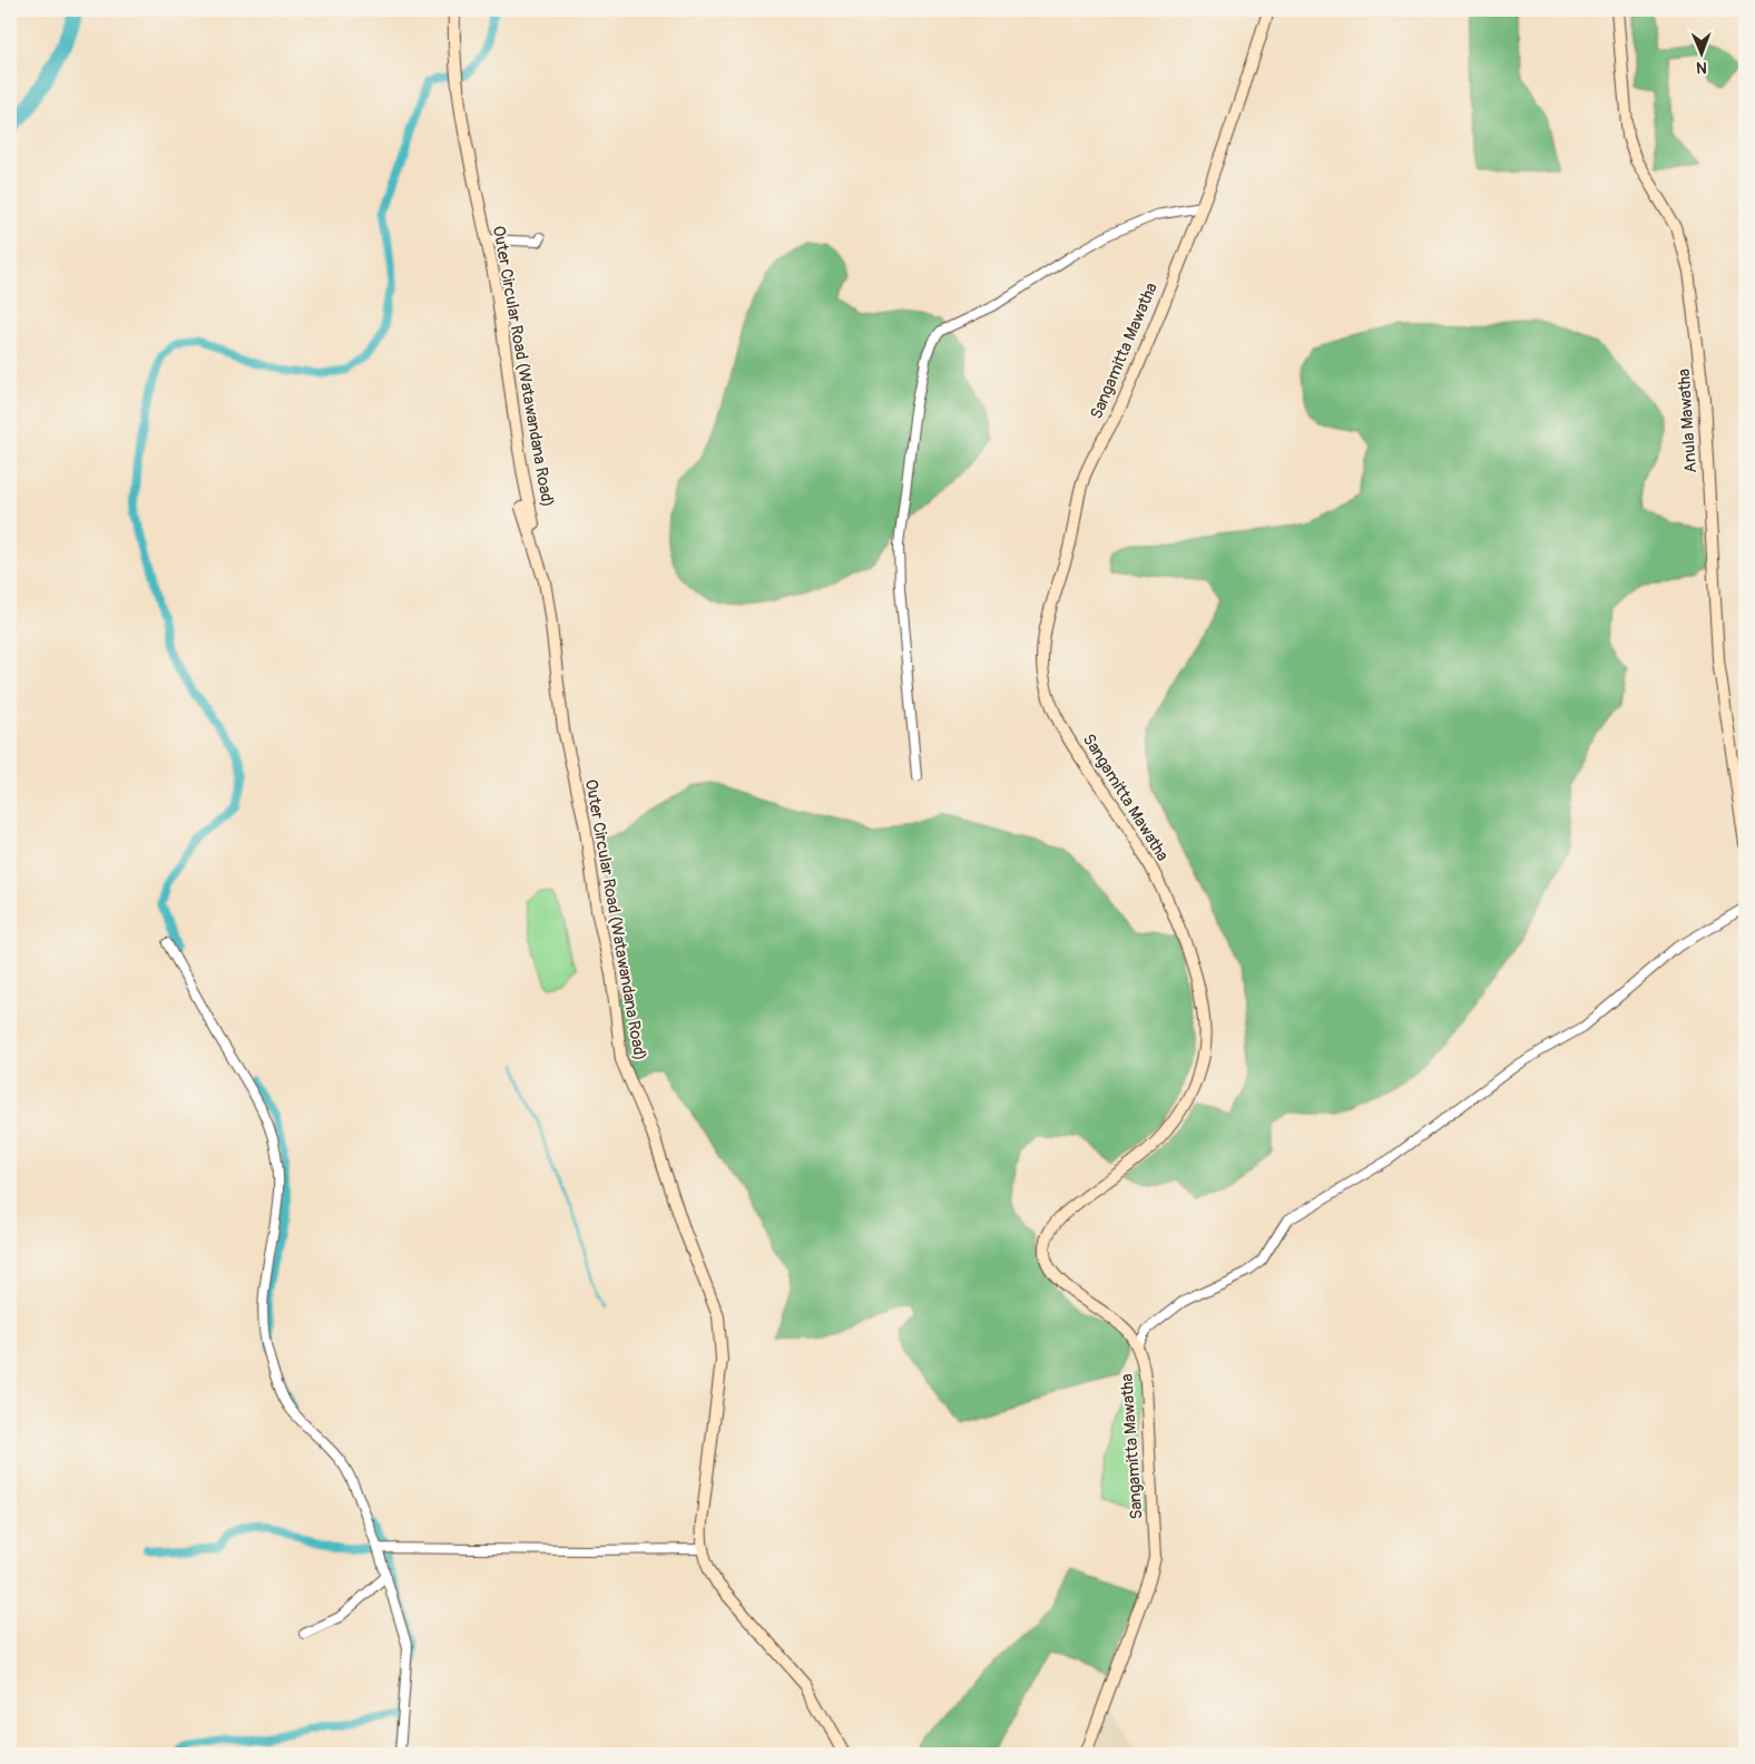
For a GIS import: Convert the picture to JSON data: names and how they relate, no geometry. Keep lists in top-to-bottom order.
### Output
{
  "streets": {
    "main road": ["Sangamitta Mawatha", "Outer Circular Road (Watawandana Road)", "Anula Mawatha"]
  },
  "north": "bottom"
}
